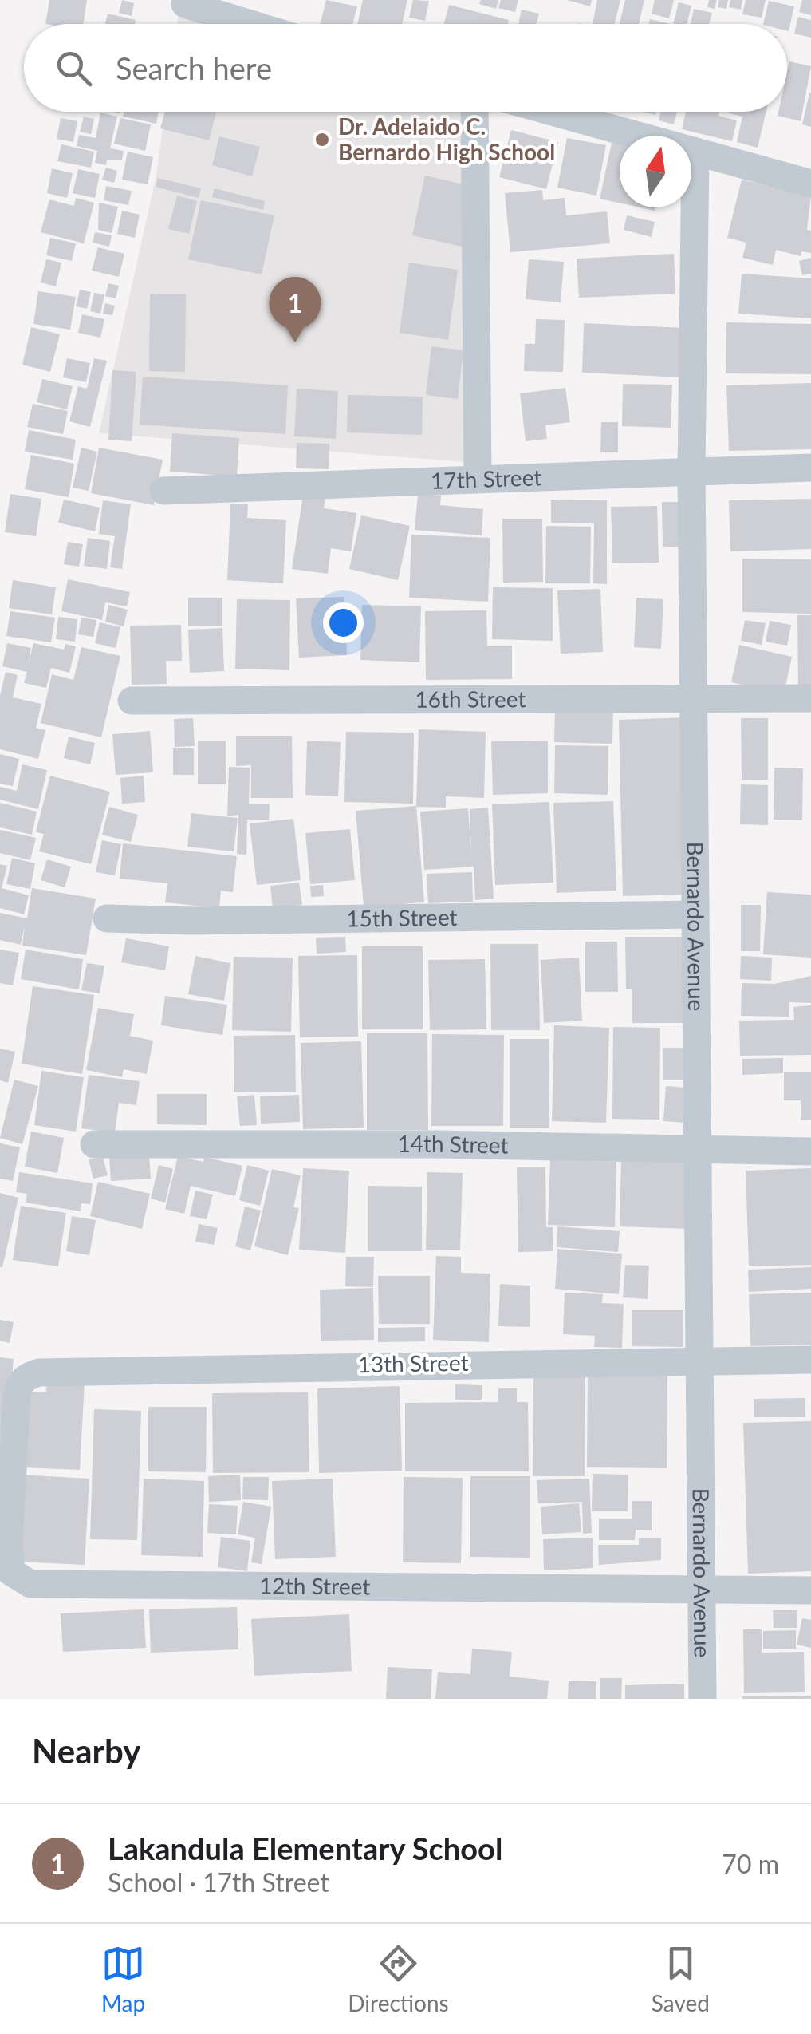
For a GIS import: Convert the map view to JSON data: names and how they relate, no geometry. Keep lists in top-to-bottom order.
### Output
{
  "streets": {
    "street": [
      "17th Street",
      "16th Street",
      "15th Street",
      "Bernardo Avenue",
      "14th Street",
      "13th Street",
      "12th Street"
    ]
  },
  "crossings": [
    ["17th Street", "Bernardo Avenue"],
    ["16th Street", "Bernardo Avenue"],
    ["15th Street", "Bernardo Avenue"],
    ["Bernardo Avenue", "14th Street"],
    ["Bernardo Avenue", "13th Street"],
    ["Bernardo Avenue", "12th Street"],
    ["13th Street", "12th Street"]
  ],
  "places": ["Dr. Adelaido C. Bernardo High School"],
  "north": "top",
  "page": {
    "search": "Search here",
    "pins": "1",
    "heading": "Nearby",
    "list": [
      {
        "mark": "1",
        "name": "Lakandula Elementary School",
        "note": "School · 17th Street",
        "value": "70 m"
      }
    ],
    "nav": ["Map", "Directions", "Saved"]
  }
}
